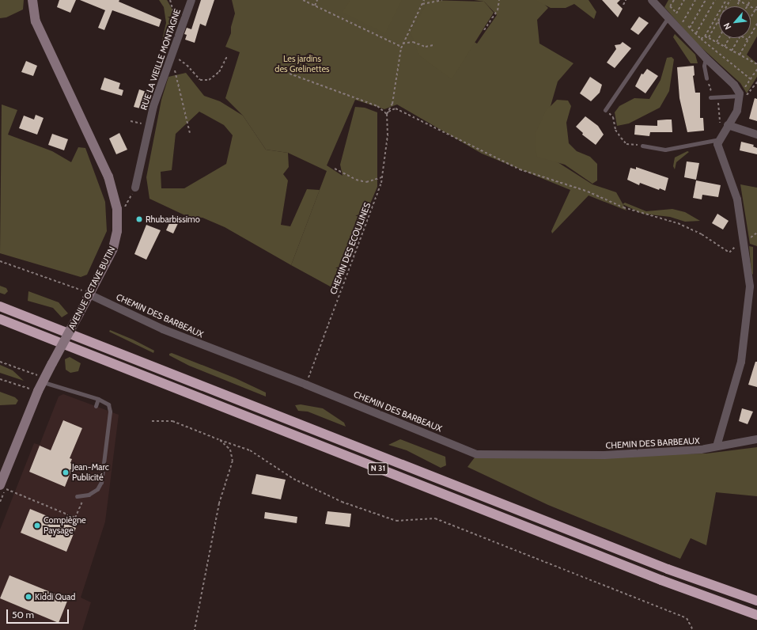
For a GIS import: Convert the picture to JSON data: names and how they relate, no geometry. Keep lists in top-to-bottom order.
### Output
{
  "streets": {
    "highway": ["N 31"],
    "main road": ["AVENUE OCTAVE BUTIN"],
    "street": ["RUE LA VIEILLE MONTAGNE", "CHEMIN DES BARBEAUX"],
    "path": ["CHEMIN DES ECOULINES"]
  },
  "crossings": [
    ["CHEMIN DES ECOULINES", "CHEMIN DES BARBEAUX"],
    ["AVENUE OCTAVE BUTIN", "CHEMIN DES BARBEAUX"]
  ],
  "parks": ["Les jardins des Grelinettes"],
  "places": [
    "Rhubarbissimo",
    "Jean-Marc Publicité",
    "Compiègne Paysage",
    "Kiddi Quad"
  ],
  "scale_bar": "50 m",
  "north": "bottom left"
}
